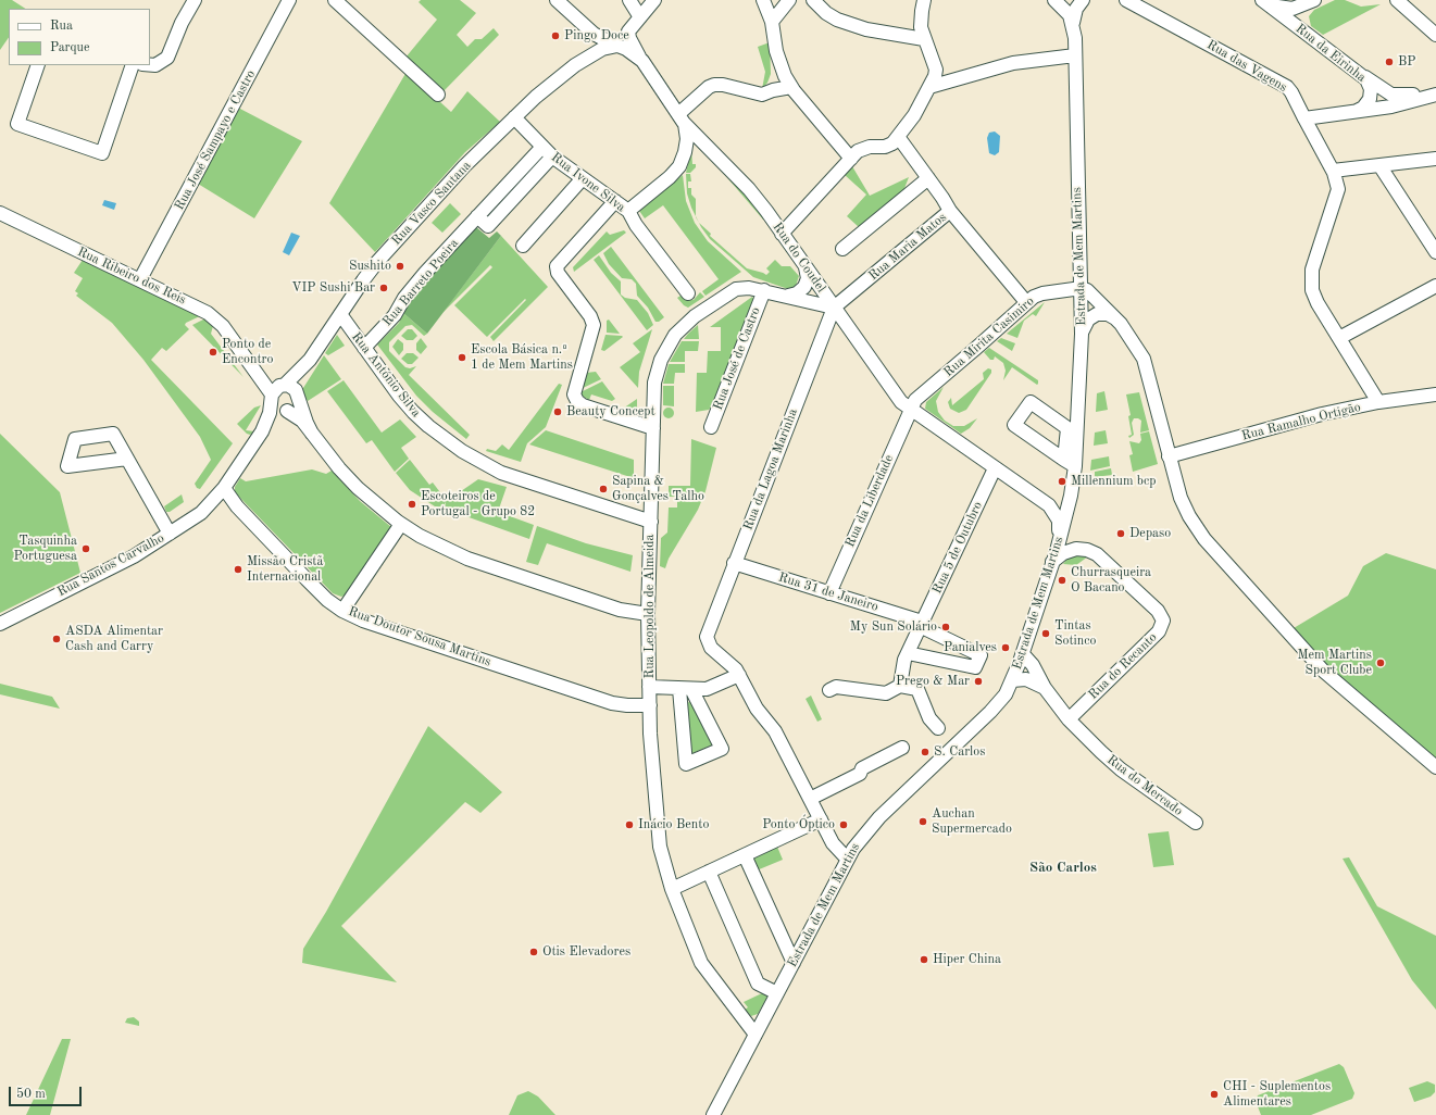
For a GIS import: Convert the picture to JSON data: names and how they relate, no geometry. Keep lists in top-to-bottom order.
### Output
{
  "streets": {
    "street": [
      "Rua da Eirinha",
      "Rua das Vagens",
      "Rua José Sampayo e Castro",
      "Rua Ivone Silva",
      "Rua Vasco Santana",
      "Rua Maria Matos",
      "Estrada de Mem Martins",
      "Rua do Coudel",
      "Rua Ribeiro dos Reis",
      "Rua Barreto Poeira",
      "Rua Mirita Casimiro",
      "Rua José de Castro",
      "Rua António Silva",
      "Rua Ramalho Ortigão",
      "Rua da Lagoa Marinha",
      "Rua da Liberdade",
      "Rua 5 de Outubro",
      "Rua Santos Carvalho",
      "Rua 31 de Janeiro",
      "Rua Leopoldo de Almeida",
      "Rua Doutor Sousa Martins",
      "Rua do Recanto",
      "Rua do Mercado"
    ]
  },
  "crossings": [
    ["Rua das Vagens", "Rua Ramalho Ortigão"],
    ["Rua José Sampayo e Castro", "Rua Ribeiro dos Reis"],
    ["Rua Ivone Silva", "Rua Vasco Santana"],
    ["Rua Ivone Silva", "Rua Barreto Poeira"],
    ["Rua Vasco Santana", "Rua do Coudel"],
    ["Rua Vasco Santana", "Rua Ribeiro dos Reis"],
    ["Rua Vasco Santana", "Rua António Silva"],
    ["Rua Maria Matos", "Rua do Coudel"],
    ["Rua Maria Matos", "Rua Mirita Casimiro"],
    ["Rua Maria Matos", "Rua da Lagoa Marinha"],
    ["Rua Maria Matos", "Rua Leopoldo de Almeida"],
    ["Estrada de Mem Martins", "Rua do Coudel"],
    ["Estrada de Mem Martins", "Rua Mirita Casimiro"],
    ["Estrada de Mem Martins", "Rua Leopoldo de Almeida"],
    ["Estrada de Mem Martins", "Rua do Recanto"],
    ["Estrada de Mem Martins", "Rua do Mercado"],
    ["Rua do Coudel", "Rua Mirita Casimiro"],
    ["Rua do Coudel", "Rua da Lagoa Marinha"],
    ["Rua do Coudel", "Rua da Liberdade"],
    ["Rua do Coudel", "Rua 5 de Outubro"],
    ["Rua do Coudel", "Rua Leopoldo de Almeida"],
    ["Rua Barreto Poeira", "Rua António Silva"],
    ["Rua Mirita Casimiro", "Rua da Liberdade"],
    ["Rua José de Castro", "Rua Leopoldo de Almeida"],
    ["Rua António Silva", "Rua Leopoldo de Almeida"],
    ["Rua da Lagoa Marinha", "Rua 31 de Janeiro"],
    ["Rua da Lagoa Marinha", "Rua Leopoldo de Almeida"],
    ["Rua da Liberdade", "Rua 31 de Janeiro"],
    ["Rua 5 de Outubro", "Rua 31 de Janeiro"],
    ["Rua Leopoldo de Almeida", "Rua Doutor Sousa Martins"],
    ["Rua do Recanto", "Rua do Mercado"]
  ],
  "districts": ["São Carlos"],
  "places": [
    "Pingo Doce",
    "BP",
    "Sushito",
    "VIP Sushi Bar",
    "Ponto de Encontro",
    "Escola Básica n.º 1 de Mem Martins",
    "Beauty Concept",
    "Millennium bcp",
    "Sapina & Gonçalves Talho",
    "Escoteiros de Portugal - Grupo 82",
    "Depaso",
    "Tasquinha Portuguesa",
    "Missão Cristã Internacional",
    "Churrasqueira O Bacano",
    "My Sun Solário",
    "Tintas Sotinco",
    "ASDA Alimentar Cash and Carry",
    "Panialves",
    "Mem Martins Sport Clube",
    "Prego & Mar",
    "S. Carlos",
    "Auchan Supermercado",
    "Inácio Bento",
    "Ponto Óptico",
    "Otis Elevadores",
    "Hiper China",
    "CHI - Suplementos Alimentares"
  ],
  "legend": ["Rua", "Parque"],
  "scale_bar": "50 m"
}
